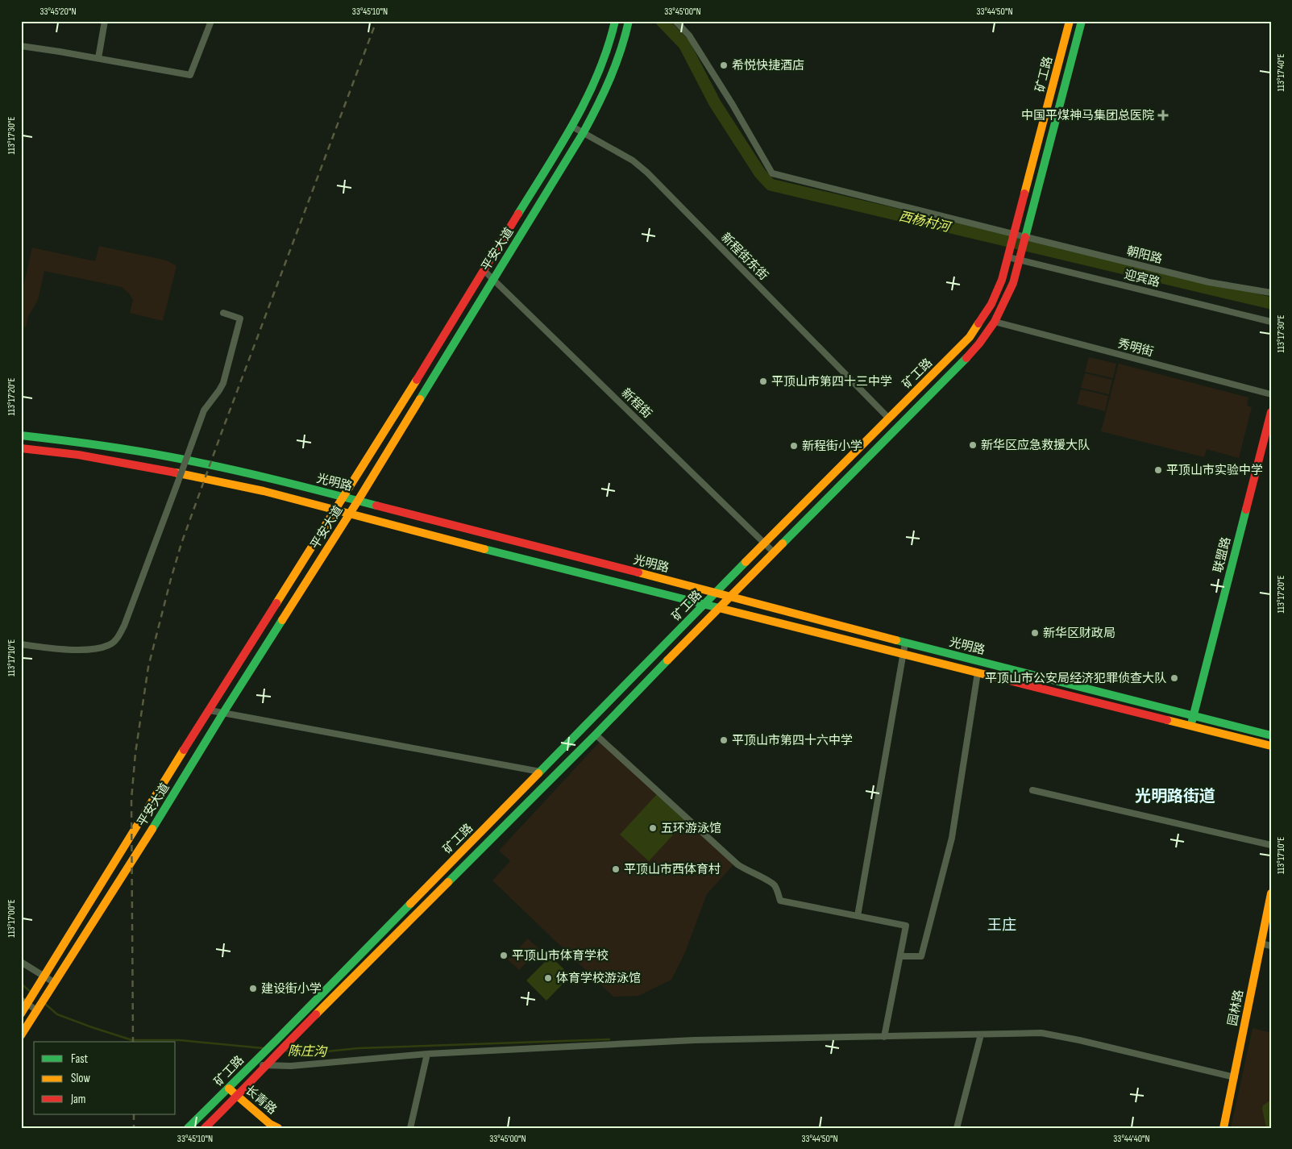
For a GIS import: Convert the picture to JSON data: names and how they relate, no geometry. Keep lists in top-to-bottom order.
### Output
{
  "streets": {
    "main road": [
      "矿工路",
      "平安大道",
      "光明路",
      "联盟路",
      "园林路",
      "长青路"
    ],
    "street": [
      "朝阳路",
      "新程街东街",
      "迎宾路",
      "秀明街",
      "新程街"
    ]
  },
  "crossings": [
    ["矿工路", "朝阳路"],
    ["矿工路", "新程街东街"],
    ["矿工路", "迎宾路"],
    ["矿工路", "秀明街"],
    ["矿工路", "新程街"],
    ["矿工路", "光明路"],
    ["矿工路", "长青路"],
    ["平安大道", "新程街东街"],
    ["平安大道", "新程街"],
    ["平安大道", "光明路"],
    ["光明路", "联盟路"]
  ],
  "districts": ["光明路街道", "王庄"],
  "water": ["西杨村河", "陈庄沟"],
  "places": {
    "other": [
      "希悦快捷酒店",
      "平顶山市第四十三中学",
      "新华区应急救援大队",
      "新程街小学",
      "平顶山市实验中学",
      "新华区财政局",
      "平顶山市公安局经济犯罪侦查大队",
      "平顶山市第四十六中学",
      "五环游泳馆",
      "平顶山市西体育村",
      "平顶山市体育学校",
      "体育学校游泳馆",
      "建设街小学"
    ],
    "health": ["中国平煤神马集团总医院"]
  },
  "legend": ["Fast", "Slow", "Jam"],
  "coordinates": [
    "33°45'20\"N",
    "33°45'10\"N",
    "33°45'00\"N",
    "33°44'50\"N",
    "113°17'40\"E",
    "113°17'30\"E",
    "113°17'20\"E",
    "113°17'10\"E",
    "113°17'00\"E",
    "33°44'40\"N"
  ]
}
